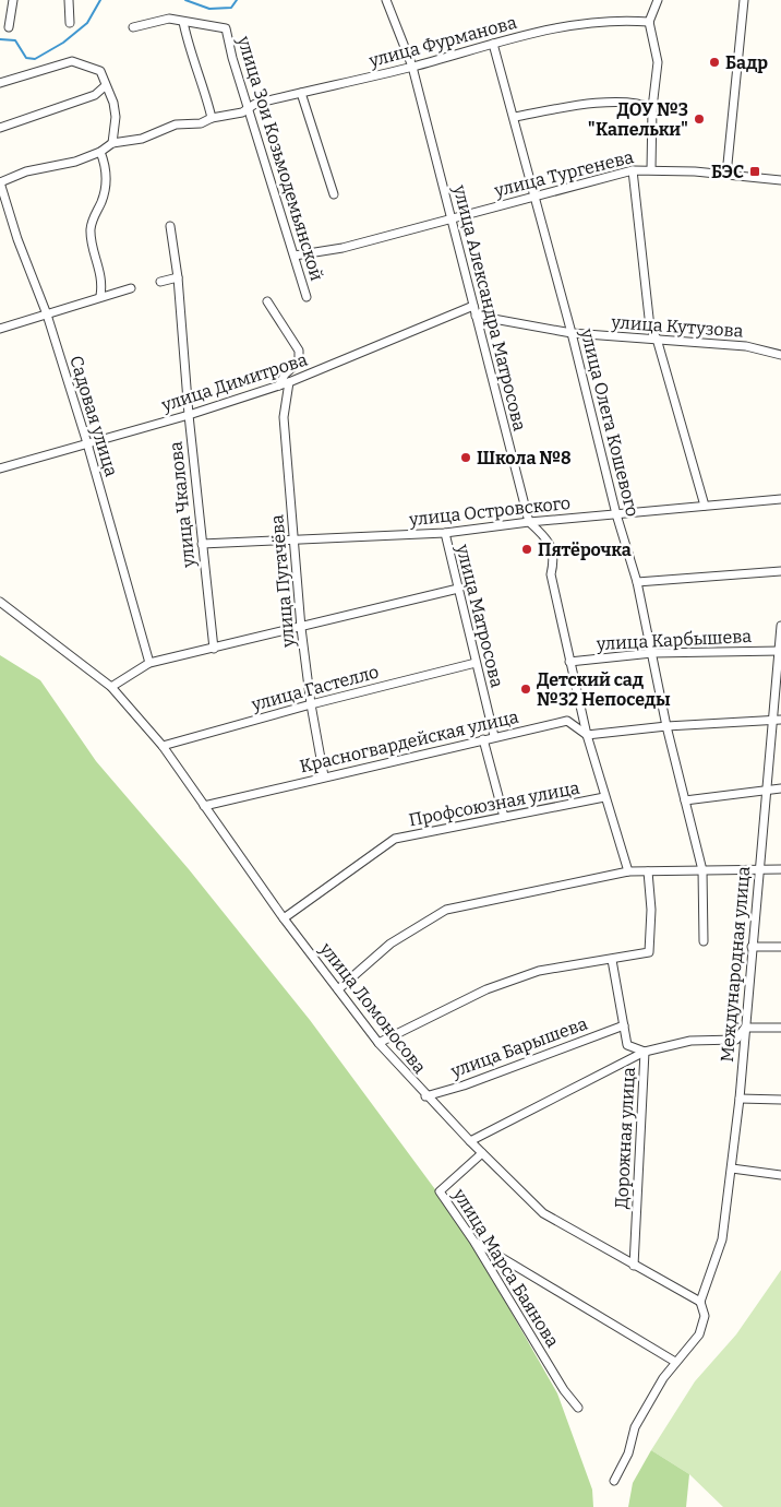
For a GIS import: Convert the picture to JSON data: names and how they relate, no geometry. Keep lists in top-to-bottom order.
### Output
{
  "streets": {
    "street": [
      "улица Фурманова",
      "улица Зои Козьмодемьянской",
      "улица Тургенева",
      "улица Александра Матросова",
      "улица Кутузова",
      "улица Димитрова",
      "Садовая улица",
      "улица Олега Кошевого",
      "улица Чкалова",
      "улица Островского",
      "улица Пугачёва",
      "улица Матросова",
      "улица Карбышева",
      "улица Гастелло",
      "Красногвардейская улица",
      "Профсоюзная улица",
      "Международная улица",
      "улица Ломоносова",
      "улица Барышева",
      "Дорожная улица",
      "улица Марса Баянова"
    ]
  },
  "crossings": [
    ["улица Фурманова", "улица Зои Козьмодемьянской"],
    ["улица Фурманова", "улица Александра Матросова"],
    ["улица Фурманова", "улица Олега Кошевого"],
    ["улица Зои Козьмодемьянской", "улица Тургенева"],
    ["улица Тургенева", "улица Александра Матросова"],
    ["улица Тургенева", "улица Олега Кошевого"],
    ["улица Александра Матросова", "улица Кутузова"],
    ["улица Александра Матросова", "улица Димитрова"],
    ["улица Александра Матросова", "улица Островского"],
    ["улица Кутузова", "улица Олега Кошевого"],
    ["улица Димитрова", "Садовая улица"],
    ["улица Димитрова", "улица Чкалова"],
    ["улица Димитрова", "улица Пугачёва"],
    ["улица Олега Кошевого", "улица Островского"],
    ["улица Олега Кошевого", "улица Карбышева"],
    ["улица Чкалова", "улица Островского"],
    ["улица Островского", "улица Пугачёва"],
    ["улица Островского", "улица Матросова"],
    ["улица Пугачёва", "улица Гастелло"],
    ["улица Пугачёва", "Красногвардейская улица"],
    ["улица Матросова", "улица Гастелло"],
    ["улица Матросова", "Красногвардейская улица"],
    ["улица Карбышева", "Международная улица"],
    ["улица Гастелло", "улица Ломоносова"],
    ["Красногвардейская улица", "улица Ломоносова"],
    ["Профсоюзная улица", "улица Ломоносова"],
    ["Международная улица", "улица Ломоносова"],
    ["улица Ломоносова", "улица Барышева"],
    ["улица Ломоносова", "Дорожная улица"],
    ["улица Ломоносова", "улица Марса Баянова"],
    ["улица Барышева", "Дорожная улица"]
  ],
  "places": {
    "other": [
      "Бадр",
      "ДОУ №3 \"Капельки\"",
      "Школа №8",
      "Пятёрочка",
      "Детский сад №32 Непоседы"
    ],
    "transit": ["БЭС"]
  }
}
